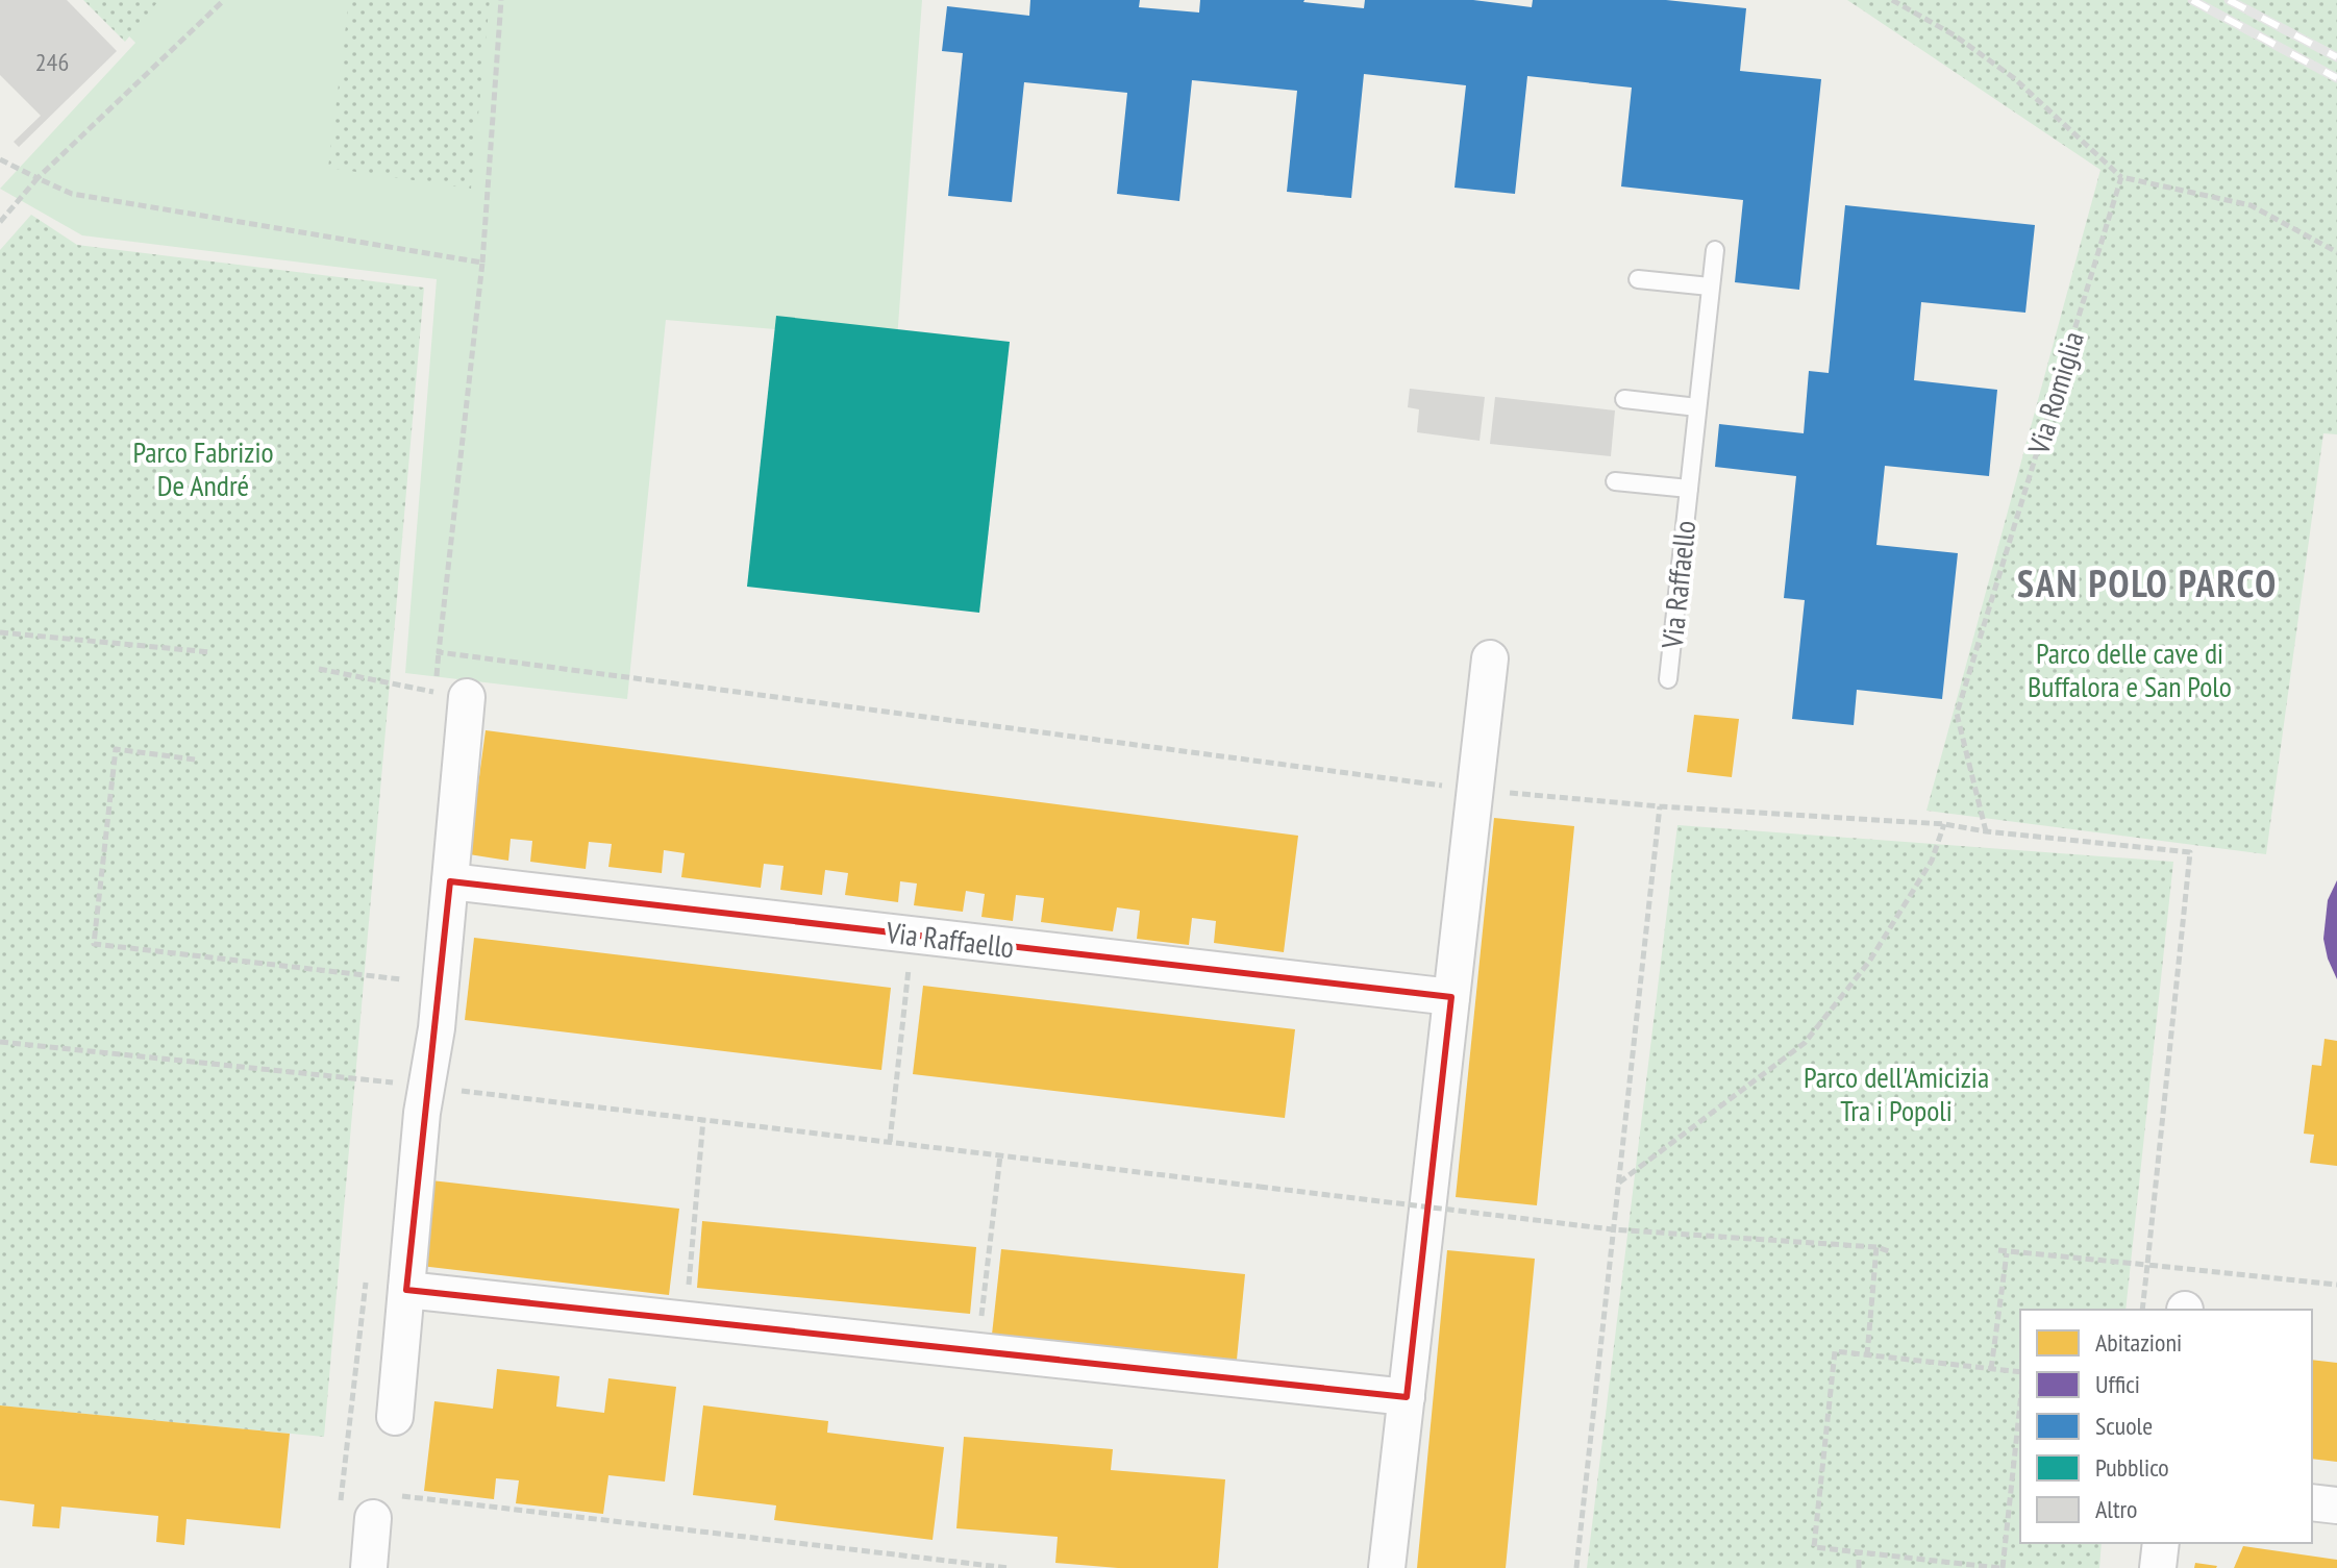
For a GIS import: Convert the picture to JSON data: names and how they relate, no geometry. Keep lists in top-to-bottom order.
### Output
{
  "streets": {
    "street": ["Via Raffaello"],
    "path": ["Via Romiglia"]
  },
  "districts": ["SAN POLO PARCO"],
  "parks": ["Parco Fabrizio De André", "Parco delle cave di Buffalora e San Polo", "Parco dell'Amicizia Tra i Popoli"],
  "house_numbers": ["246"],
  "legend": [
    "Abitazioni",
    "Uffici",
    "Scuole",
    "Pubblico",
    "Altro"
  ]
}
